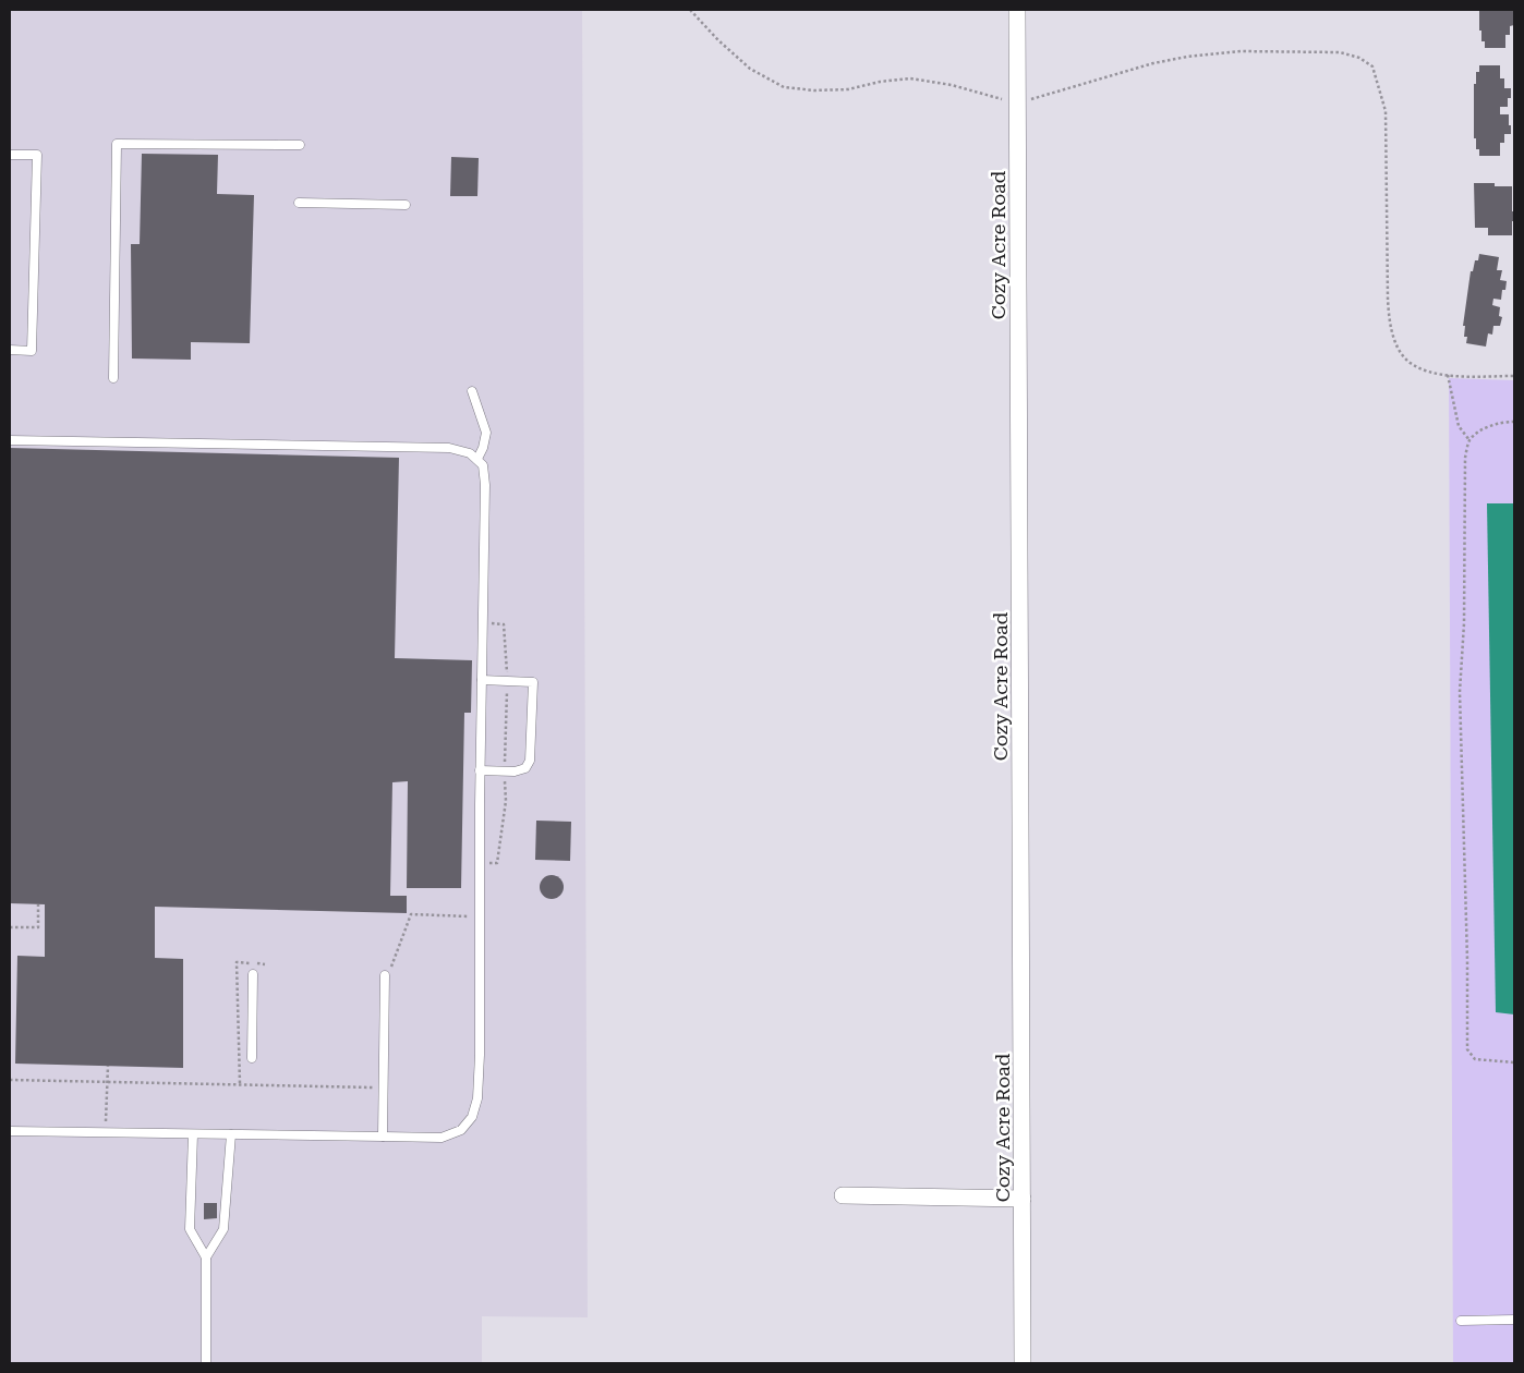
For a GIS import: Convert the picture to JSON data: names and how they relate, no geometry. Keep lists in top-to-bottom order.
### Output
{
  "streets": {
    "street": ["Cozy Acre Road"]
  }
}
